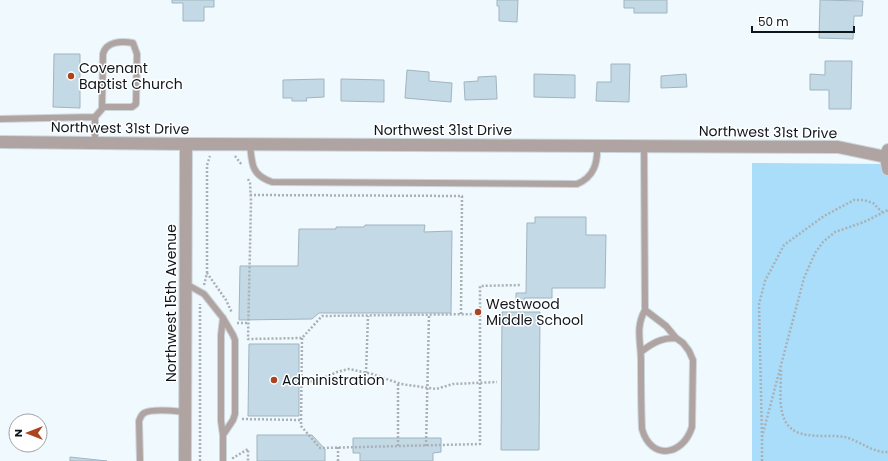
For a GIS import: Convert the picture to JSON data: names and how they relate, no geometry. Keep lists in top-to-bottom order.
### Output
{
  "streets": {
    "street": ["Northwest 31st Drive", "Northwest 15th Avenue"]
  },
  "crossings": [
    ["Northwest 31st Drive", "Northwest 15th Avenue"]
  ],
  "places": ["Covenant Baptist Church", "Westwood Middle School", "Administration"],
  "scale_bar": "50 m",
  "north": "left"
}
